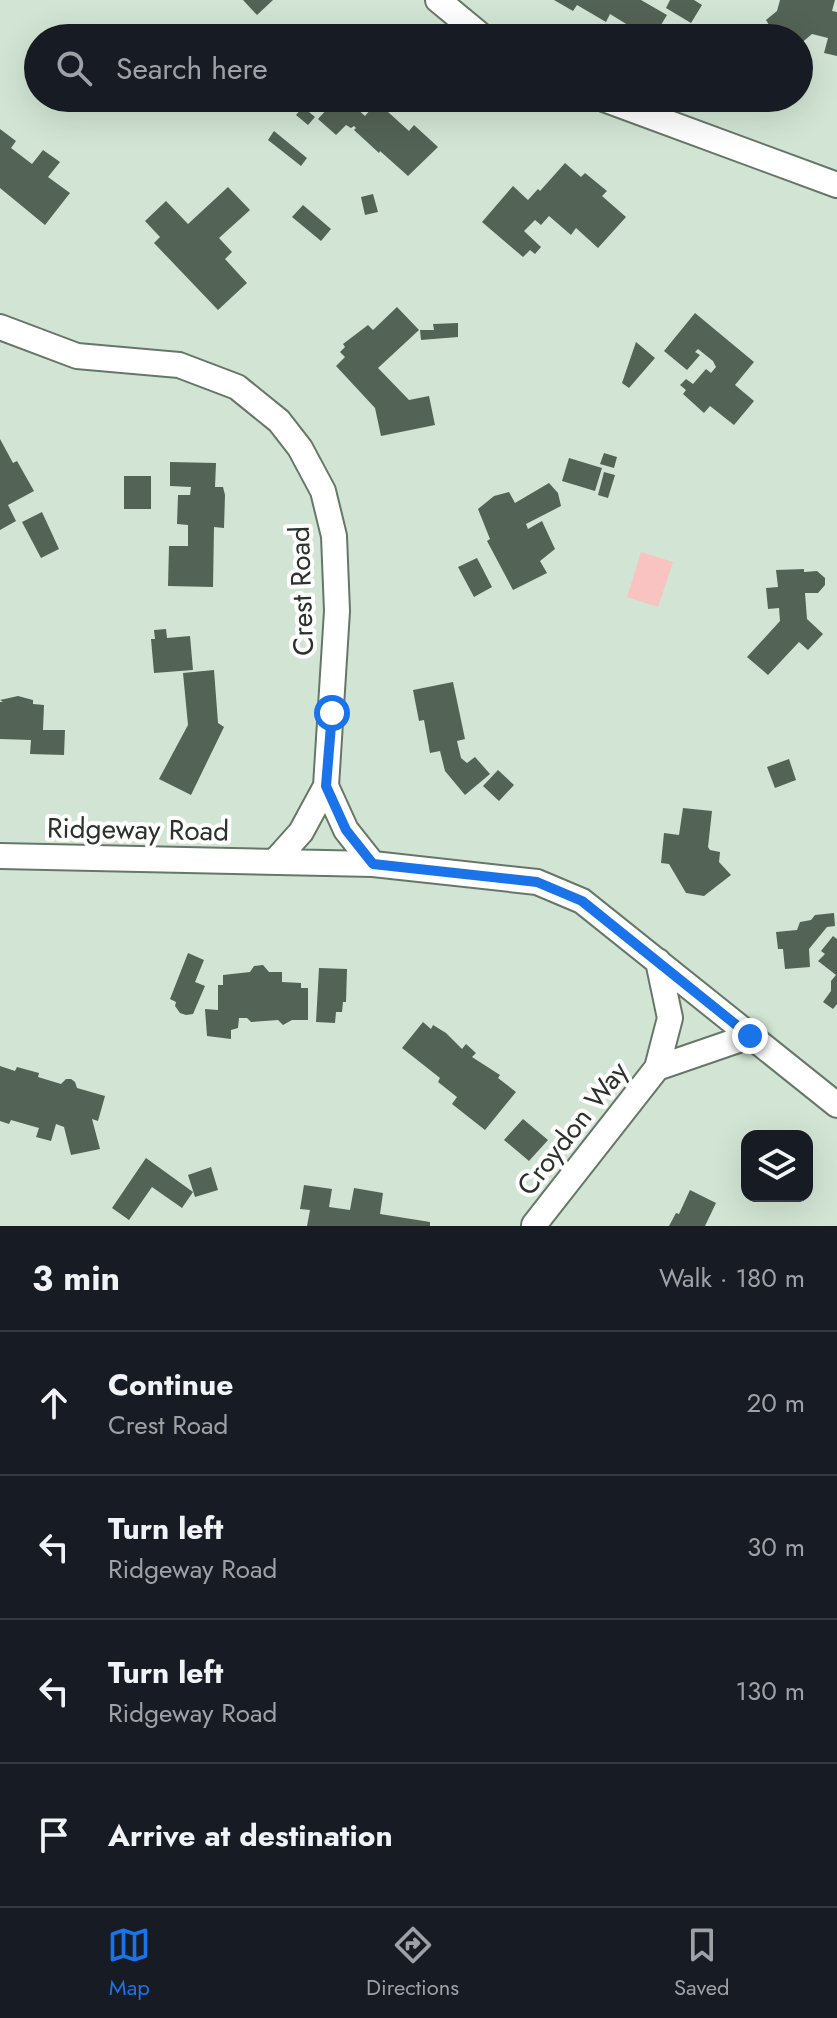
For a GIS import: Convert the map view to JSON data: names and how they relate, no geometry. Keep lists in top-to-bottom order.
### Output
{
  "streets": {
    "street": ["Crest Road", "Ridgeway Road", "Croydon Way"]
  },
  "crossings": [
    ["Ridgeway Road", "Croydon Way"]
  ],
  "page": {
    "search": "Search here",
    "heading": ["3 min", "Walk · 180 m"],
    "list": [
      ["Continue", "Crest Road", "20 m"],
      ["Turn left", "Ridgeway Road", "30 m"],
      ["Turn left", "Ridgeway Road", "130 m"],
      "Arrive at destination"
    ],
    "nav": ["Map", "Directions", "Saved"]
  }
}
